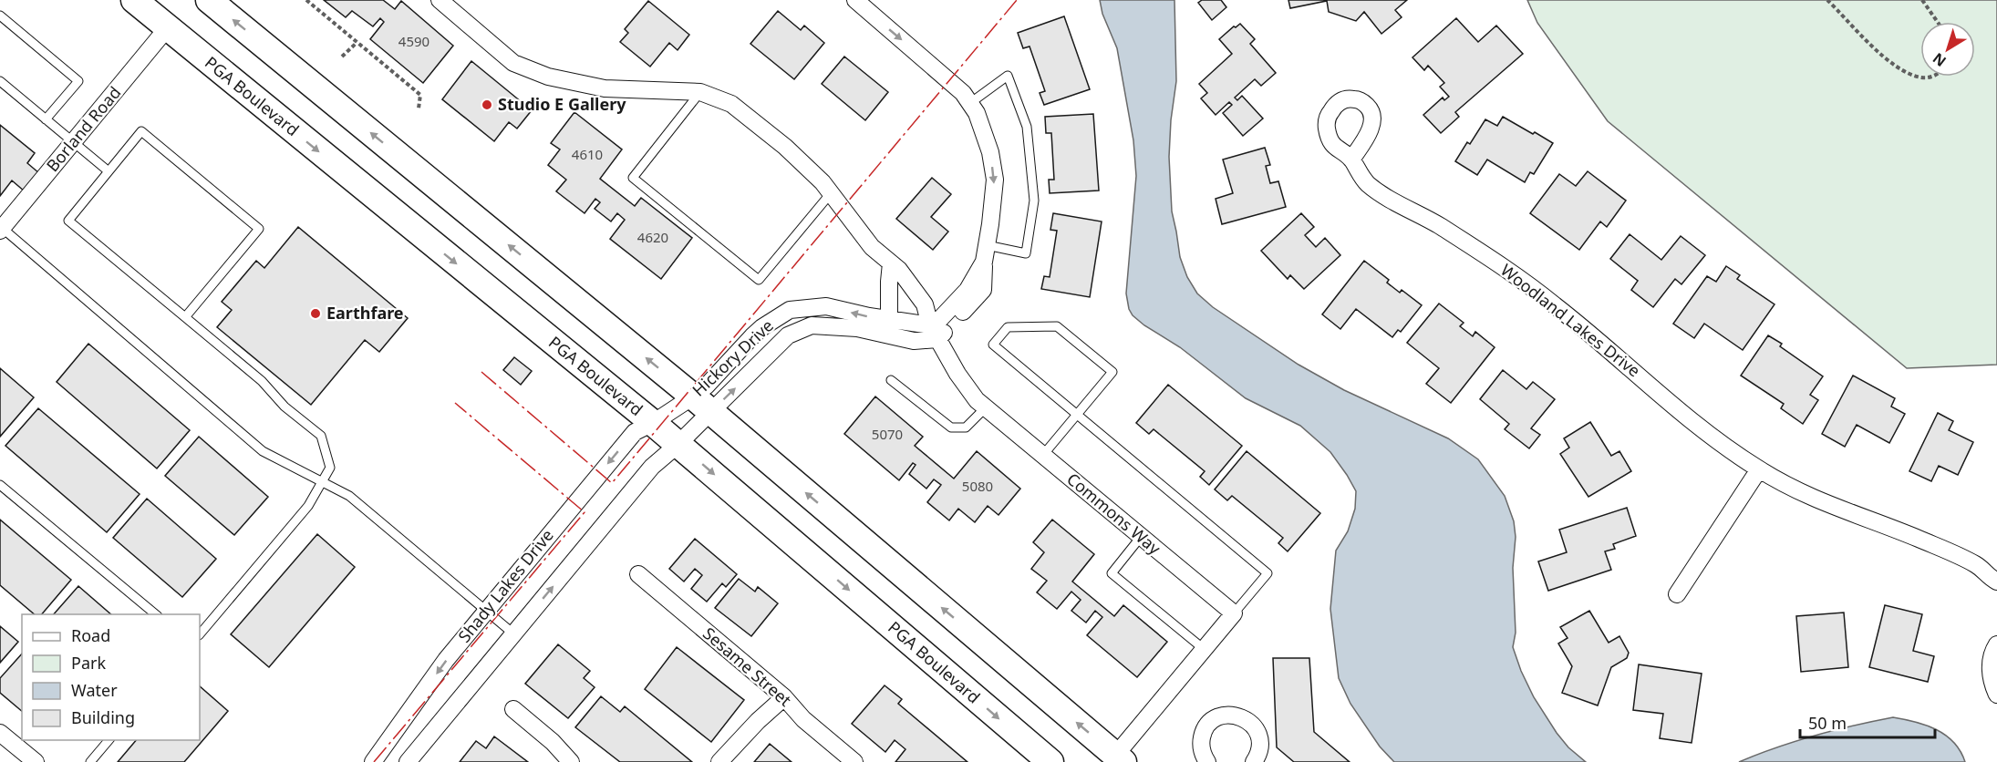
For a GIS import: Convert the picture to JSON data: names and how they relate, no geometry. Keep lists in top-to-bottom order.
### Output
{
  "streets": {
    "main road": ["PGA Boulevard"],
    "street": [
      "Borland Road",
      "Woodland Lakes Drive",
      "Hickory Drive",
      "Commons Way",
      "Shady Lakes Drive",
      "Sesame Street"
    ]
  },
  "crossings": [
    ["PGA Boulevard", "Borland Road"],
    ["PGA Boulevard", "Hickory Drive"],
    ["PGA Boulevard", "Shady Lakes Drive"],
    ["Hickory Drive", "Commons Way"],
    ["Hickory Drive", "Shady Lakes Drive"]
  ],
  "places": ["Studio E Gallery", "Earthfare"],
  "house_numbers": [
    "4590",
    "4610",
    "4620",
    "5070",
    "5080"
  ],
  "legend": [
    "Road",
    "Park",
    "Water",
    "Building"
  ],
  "scale_bar": "50 m",
  "north": "bottom left"
}
